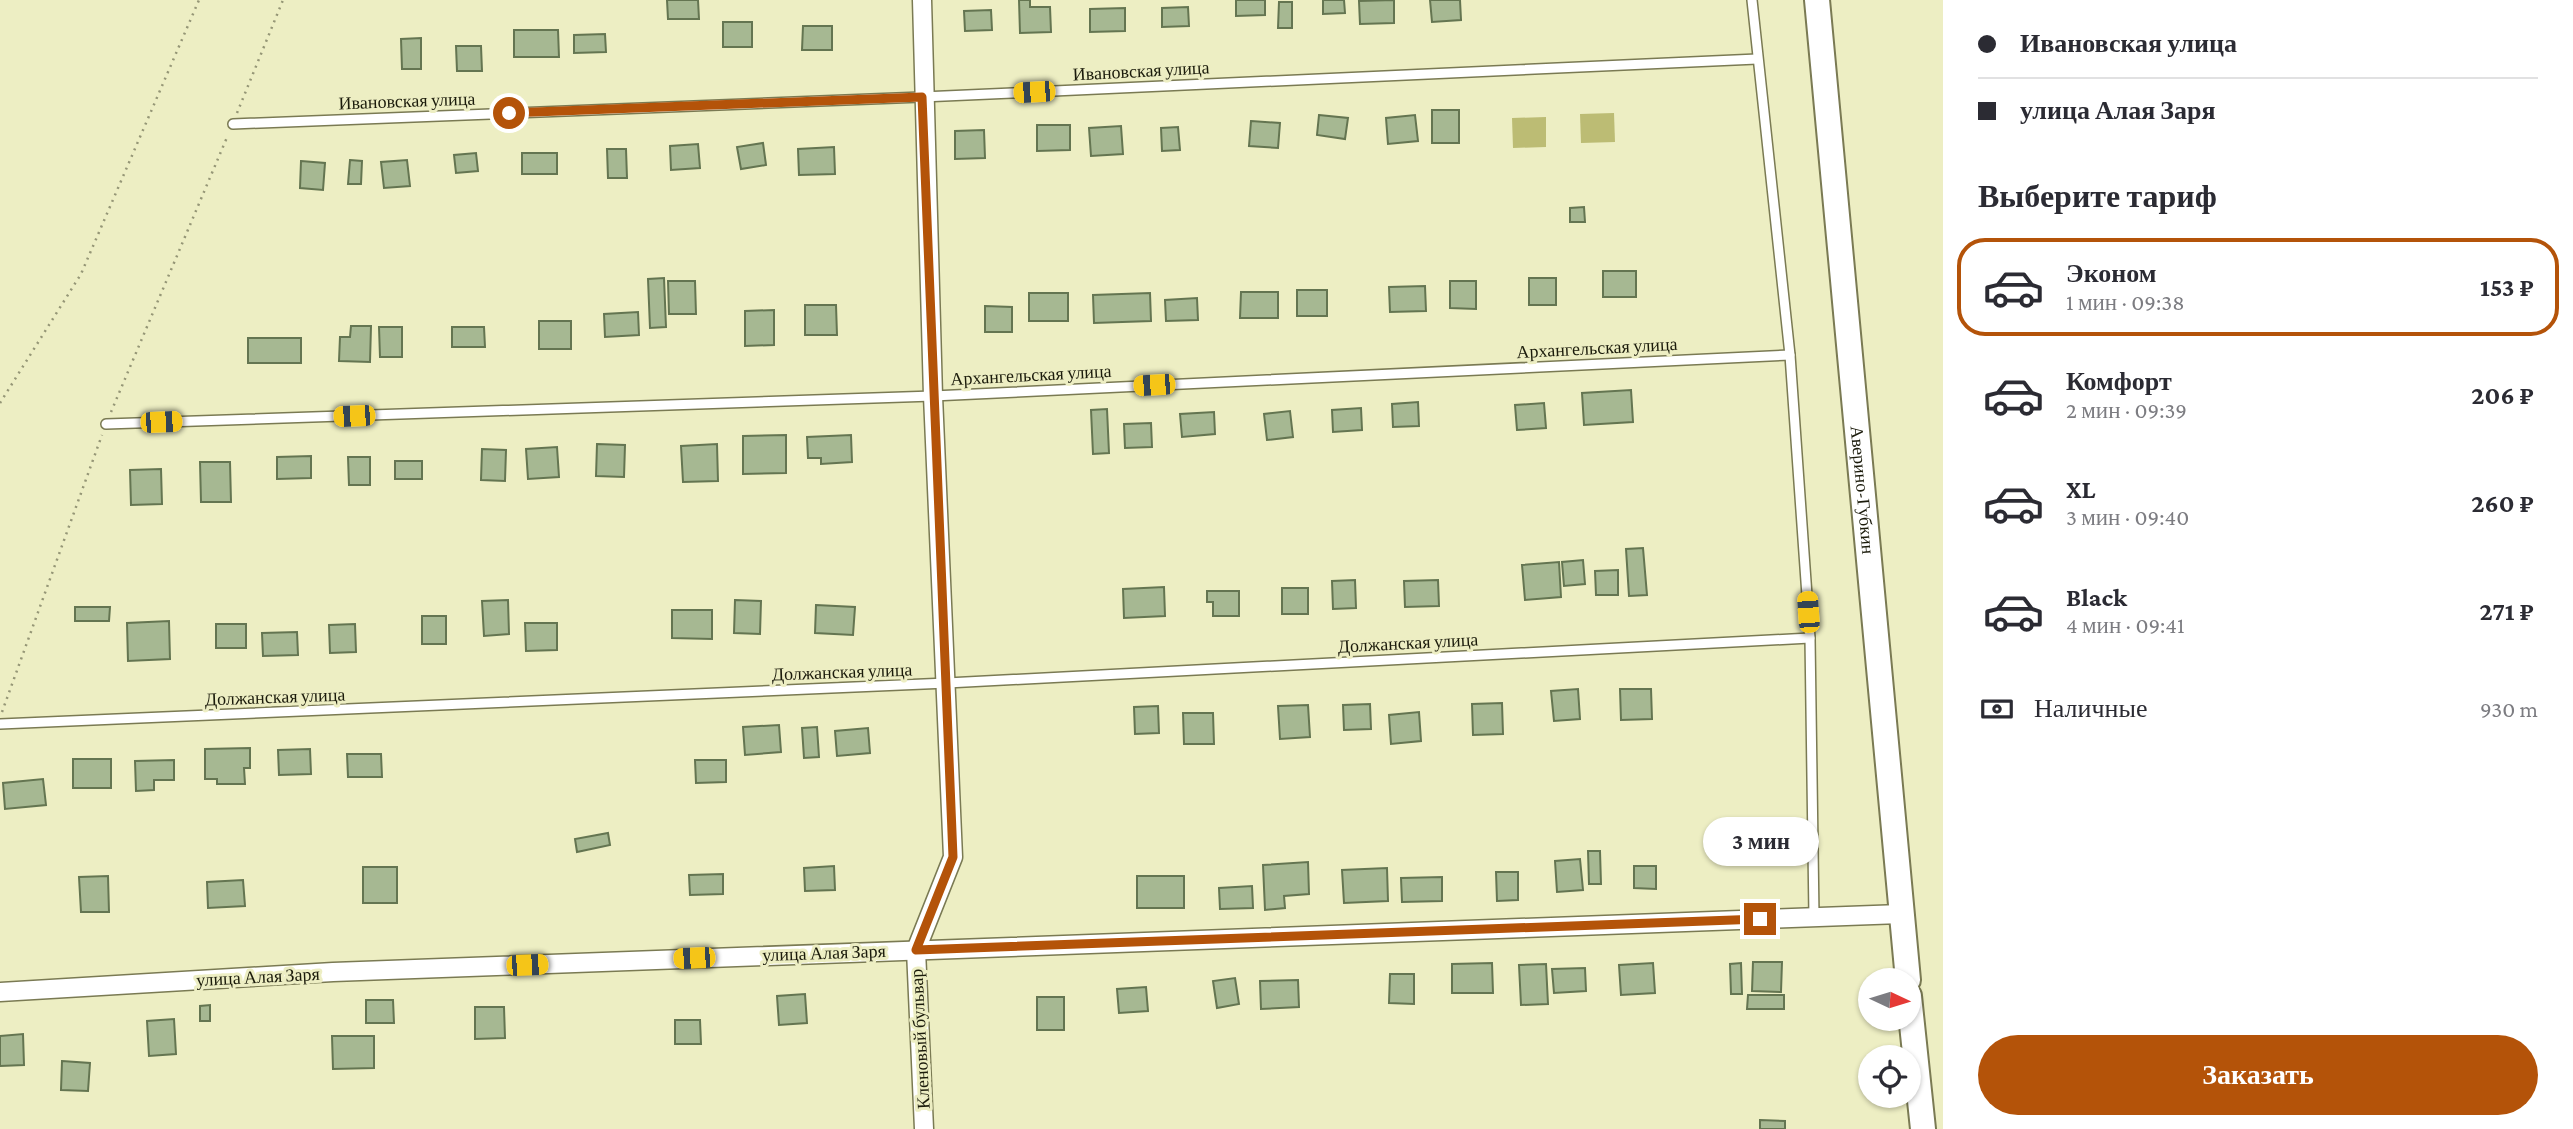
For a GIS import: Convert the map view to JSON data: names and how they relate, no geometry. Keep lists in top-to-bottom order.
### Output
{
  "streets": {
    "main road": ["Аверино-Губкин"],
    "street": ["улица Алая Заря", "Кленовый бульвар"],
    "lane": ["Ивановская улица", "Архангельская улица", "Должанская улица"]
  },
  "crossings": [
    ["Аверино-Губкин", "улица Алая Заря"],
    ["улица Алая Заря", "Кленовый бульвар"]
  ],
  "north": "right",
  "page": {
    "banner": ["Ивановская улица", "улица Алая Заря"],
    "heading": "Выберите тариф",
    "list": [
      {
        "name": "Эконом",
        "note": "1 мин · 09:38",
        "value": "153 ₽"
      },
      {
        "name": "Комфорт",
        "note": "2 мин · 09:39",
        "value": "206 ₽"
      },
      {
        "name": "XL",
        "note": "3 мин · 09:40",
        "value": "260 ₽"
      },
      {
        "name": "Black",
        "note": "4 мин · 09:41",
        "value": "271 ₽"
      }
    ],
    "pay": ["Наличные", "930 m"],
    "bubble": "3 мин",
    "buttons": "Заказать"
  }
}
